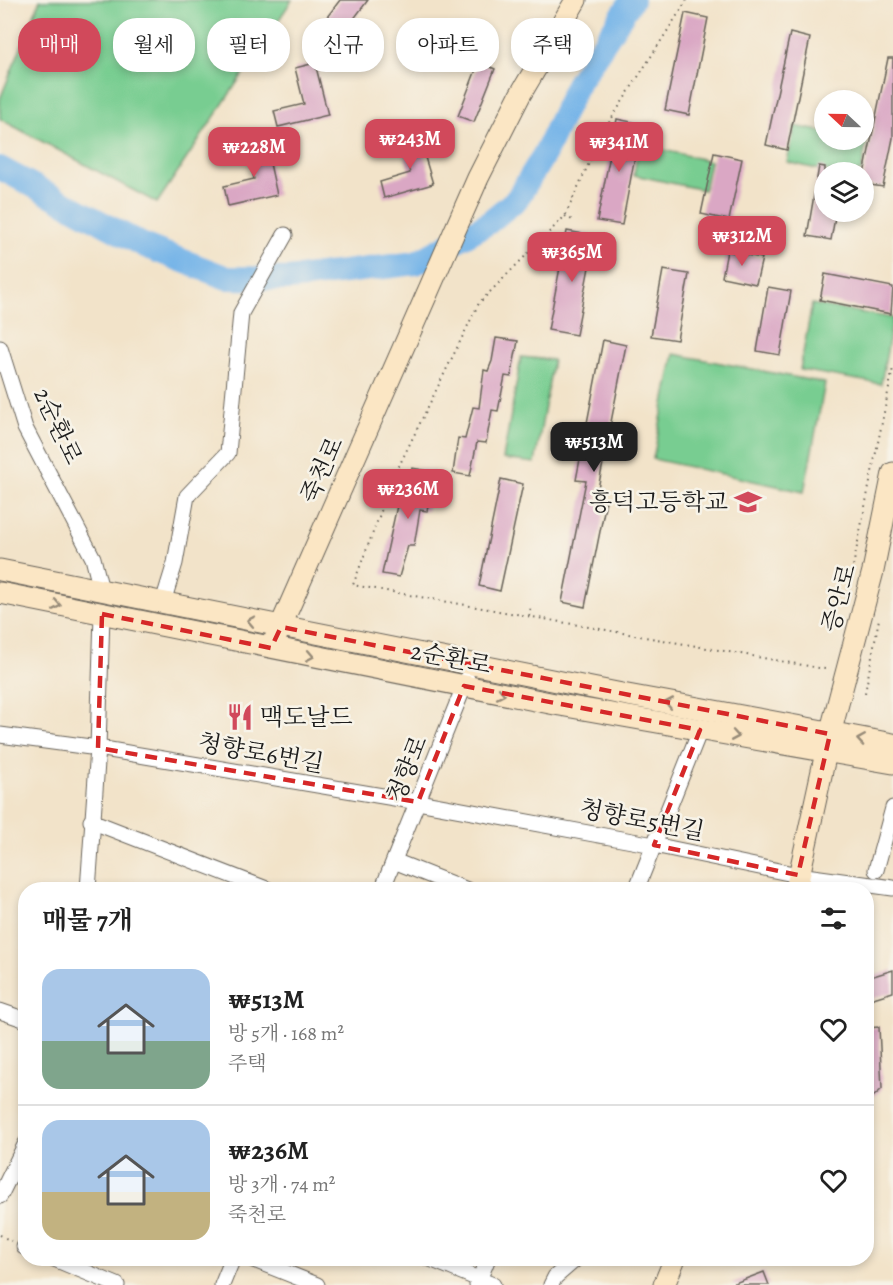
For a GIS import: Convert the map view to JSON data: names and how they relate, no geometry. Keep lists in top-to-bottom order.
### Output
{
  "streets": {
    "main road": ["2순환로", "죽천로", "증안로"],
    "street": ["청향로6번길", "청향로", "청향로5번길"]
  },
  "crossings": [
    ["2순환로", "죽천로"],
    ["2순환로", "증안로"],
    ["2순환로", "청향로"],
    ["증안로", "청향로5번길"],
    ["청향로6번길", "청향로"],
    ["청향로6번길", "청향로5번길"],
    ["청향로", "청향로5번길"]
  ],
  "places": {
    "school or university": ["흥덕고등학교"],
    "restaurant": ["맥도날드"]
  },
  "north": "left",
  "page": {
    "chip": [
      "매매",
      "월세",
      "필터",
      "신규",
      "아파트",
      "주택"
    ],
    "price": [
      "₩243M",
      "₩341M",
      "₩228M",
      "₩312M",
      "₩365M",
      "₩513M",
      "₩236M"
    ],
    "heading": "매물 7개",
    "list": [
      {
        "name": "₩513M",
        "note": "방 5개 · 168 m² · 주택"
      },
      {
        "name": "₩236M",
        "note": "방 3개 · 74 m² · 죽천로"
      }
    ]
  }
}
